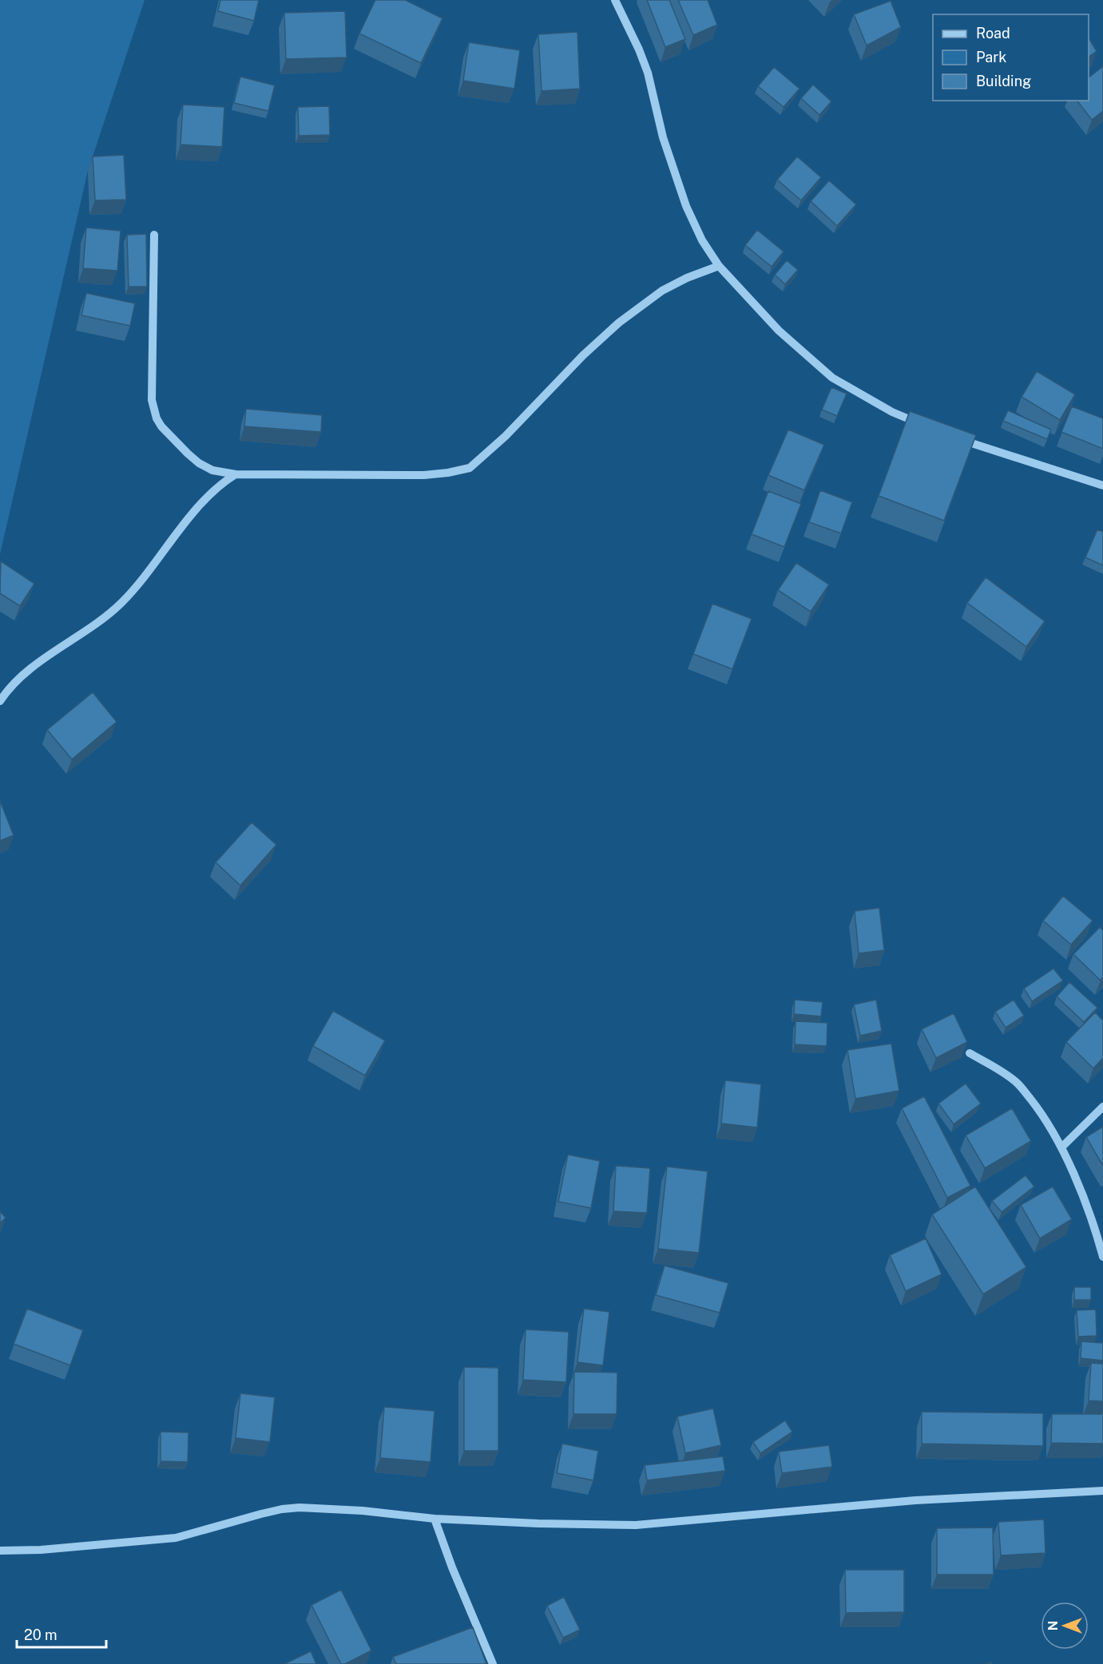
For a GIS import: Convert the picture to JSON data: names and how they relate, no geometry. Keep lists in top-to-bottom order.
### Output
{
  "legend": ["Road", "Park", "Building"],
  "scale_bar": "20 m",
  "north": "left"
}
